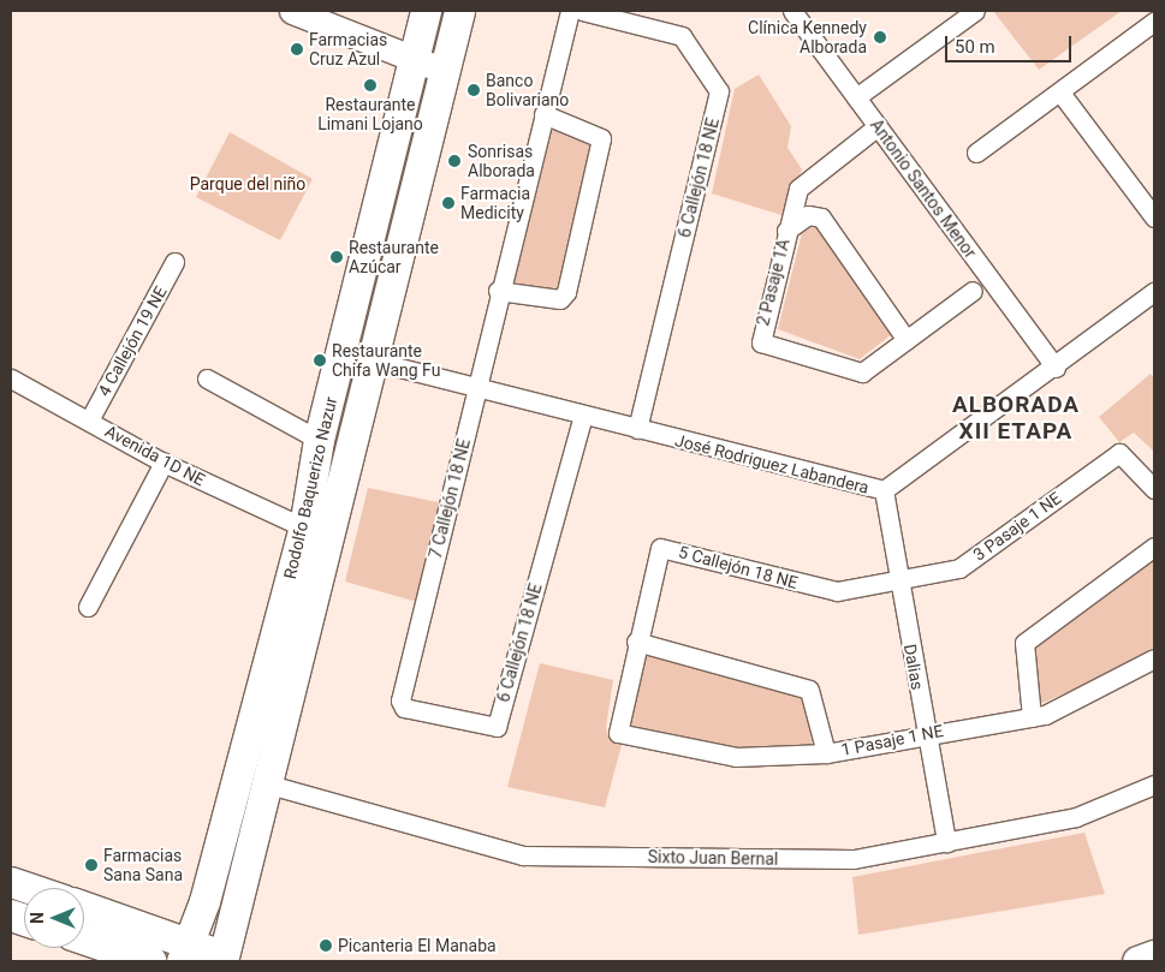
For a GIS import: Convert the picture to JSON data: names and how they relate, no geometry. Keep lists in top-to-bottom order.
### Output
{
  "streets": {
    "main road": ["Rodolfo Baquerizo Nazur"],
    "street": [
      "6 Callejón 18 NE",
      "Antonio Santos Menor",
      "2 Pasaje 1A",
      "4 Callejón 19 NE",
      "Avenida 1D NE",
      "José Rodriguez Labandera",
      "7 Callejón 18 NE",
      "3 Pasaje 1 NE",
      "5 Callejón 18 NE",
      "Dalias",
      "1 Pasaje 1 NE",
      "Sixto Juan Bernal"
    ]
  },
  "crossings": [
    ["6 Callejón 18 NE", "José Rodriguez Labandera"],
    ["6 Callejón 18 NE", "7 Callejón 18 NE"],
    ["Antonio Santos Menor", "2 Pasaje 1A"],
    ["Antonio Santos Menor", "José Rodriguez Labandera"],
    ["4 Callejón 19 NE", "Avenida 1D NE"],
    ["Avenida 1D NE", "Rodolfo Baquerizo Nazur"],
    ["José Rodriguez Labandera", "Rodolfo Baquerizo Nazur"],
    ["José Rodriguez Labandera", "7 Callejón 18 NE"],
    ["José Rodriguez Labandera", "Dalias"],
    ["Rodolfo Baquerizo Nazur", "Sixto Juan Bernal"],
    ["3 Pasaje 1 NE", "5 Callejón 18 NE"],
    ["3 Pasaje 1 NE", "Dalias"],
    ["5 Callejón 18 NE", "Dalias"],
    ["5 Callejón 18 NE", "1 Pasaje 1 NE"],
    ["Dalias", "1 Pasaje 1 NE"],
    ["Dalias", "Sixto Juan Bernal"]
  ],
  "districts": ["ALBORADA XII ETAPA"],
  "parks": ["Parque del niño"],
  "places": [
    "Clínica Kennedy Alborada",
    "Farmacias Cruz Azul",
    "Restaurante Limani Lojano",
    "Banco Bolivariano",
    "Sonrisas Alborada",
    "Farmacia Medicity",
    "Restaurante Azúcar",
    "Restaurante Chifa Wang Fu",
    "Farmacias Sana Sana",
    "Picanteria El Manaba"
  ],
  "scale_bar": "50 m",
  "north": "left"
}
